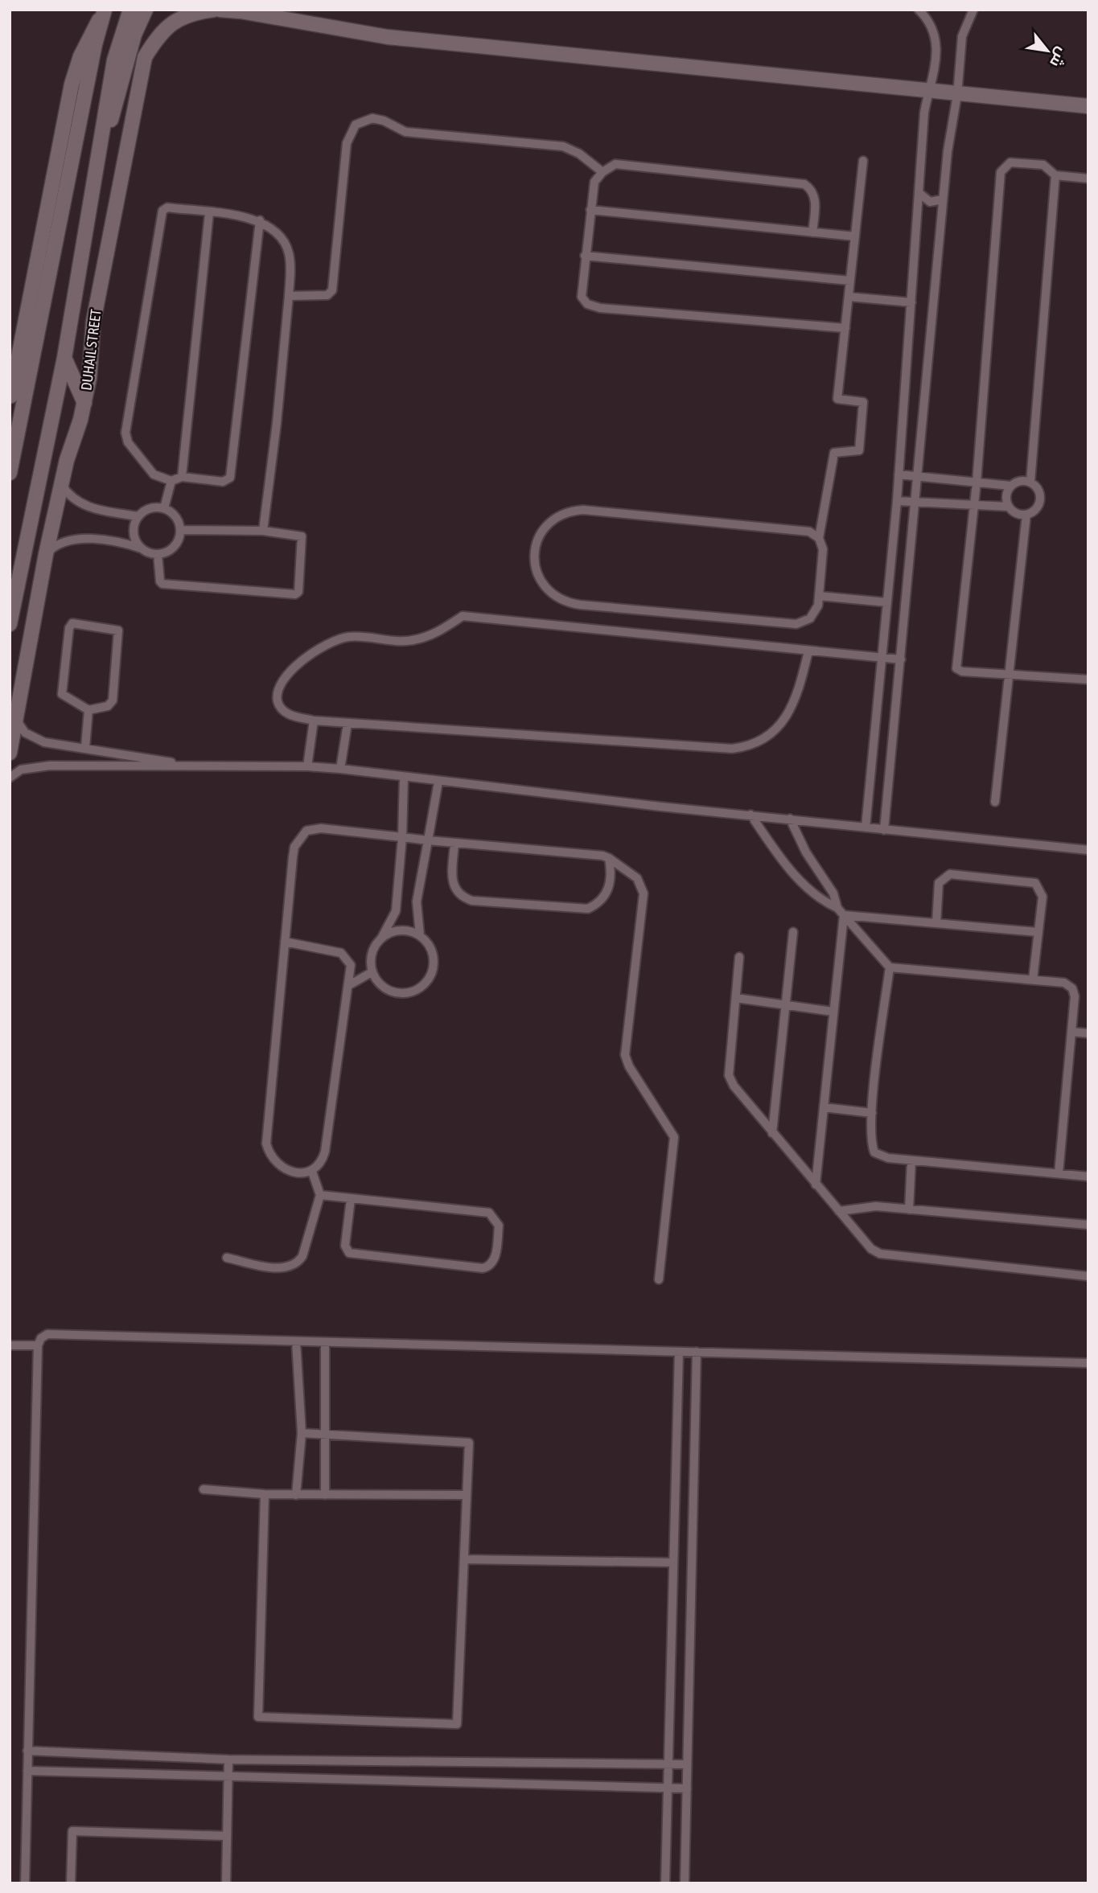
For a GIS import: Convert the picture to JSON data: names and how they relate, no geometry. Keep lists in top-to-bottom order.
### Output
{
  "streets": {
    "street": ["DUHAIL STREET"]
  },
  "north": "bottom right"
}
